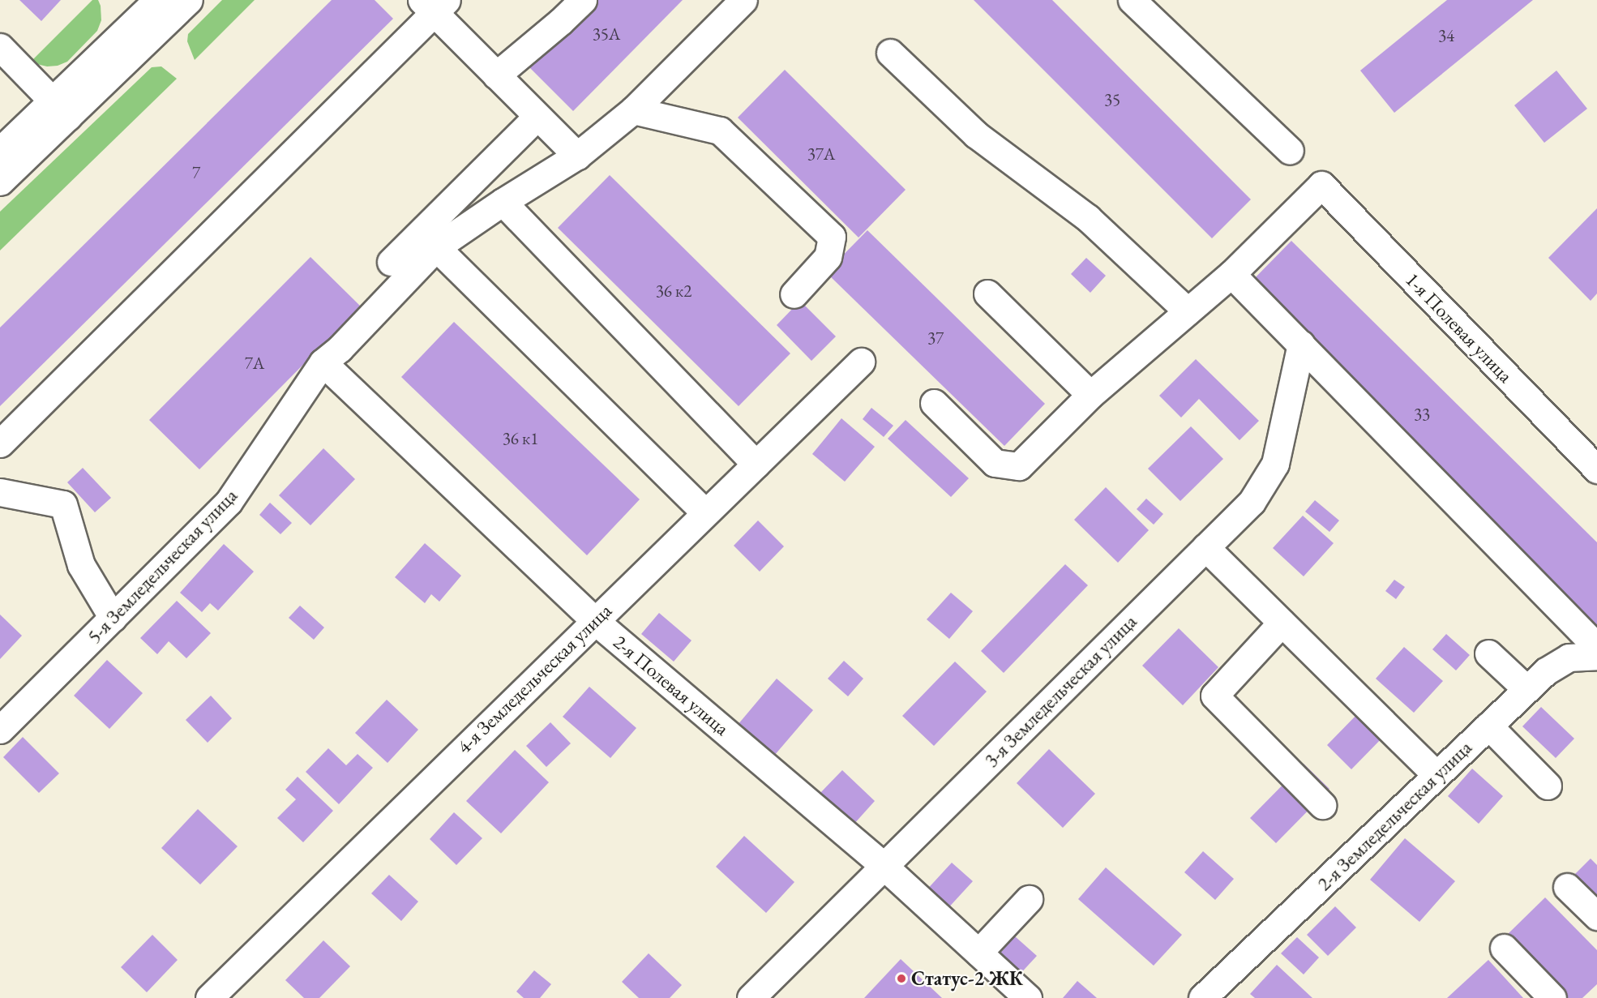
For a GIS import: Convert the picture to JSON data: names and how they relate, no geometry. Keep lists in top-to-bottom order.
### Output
{
  "streets": {
    "street": [
      "1-я Полевая улица",
      "5-я Земледельческая улица",
      "4-я Земледельческая улица",
      "2-я Полевая улица",
      "3-я Земледельческая улица",
      "2-я Земледельческая улица"
    ]
  },
  "crossings": [
    ["5-я Земледельческая улица", "2-я Полевая улица"],
    ["4-я Земледельческая улица", "2-я Полевая улица"],
    ["2-я Полевая улица", "3-я Земледельческая улица"]
  ],
  "places": ["Статус-2 ЖК"],
  "house_numbers": [
    "35А",
    "34",
    "35",
    "37А",
    "7",
    "36 к2",
    "37",
    "7А",
    "33",
    "36 к1"
  ]
}
